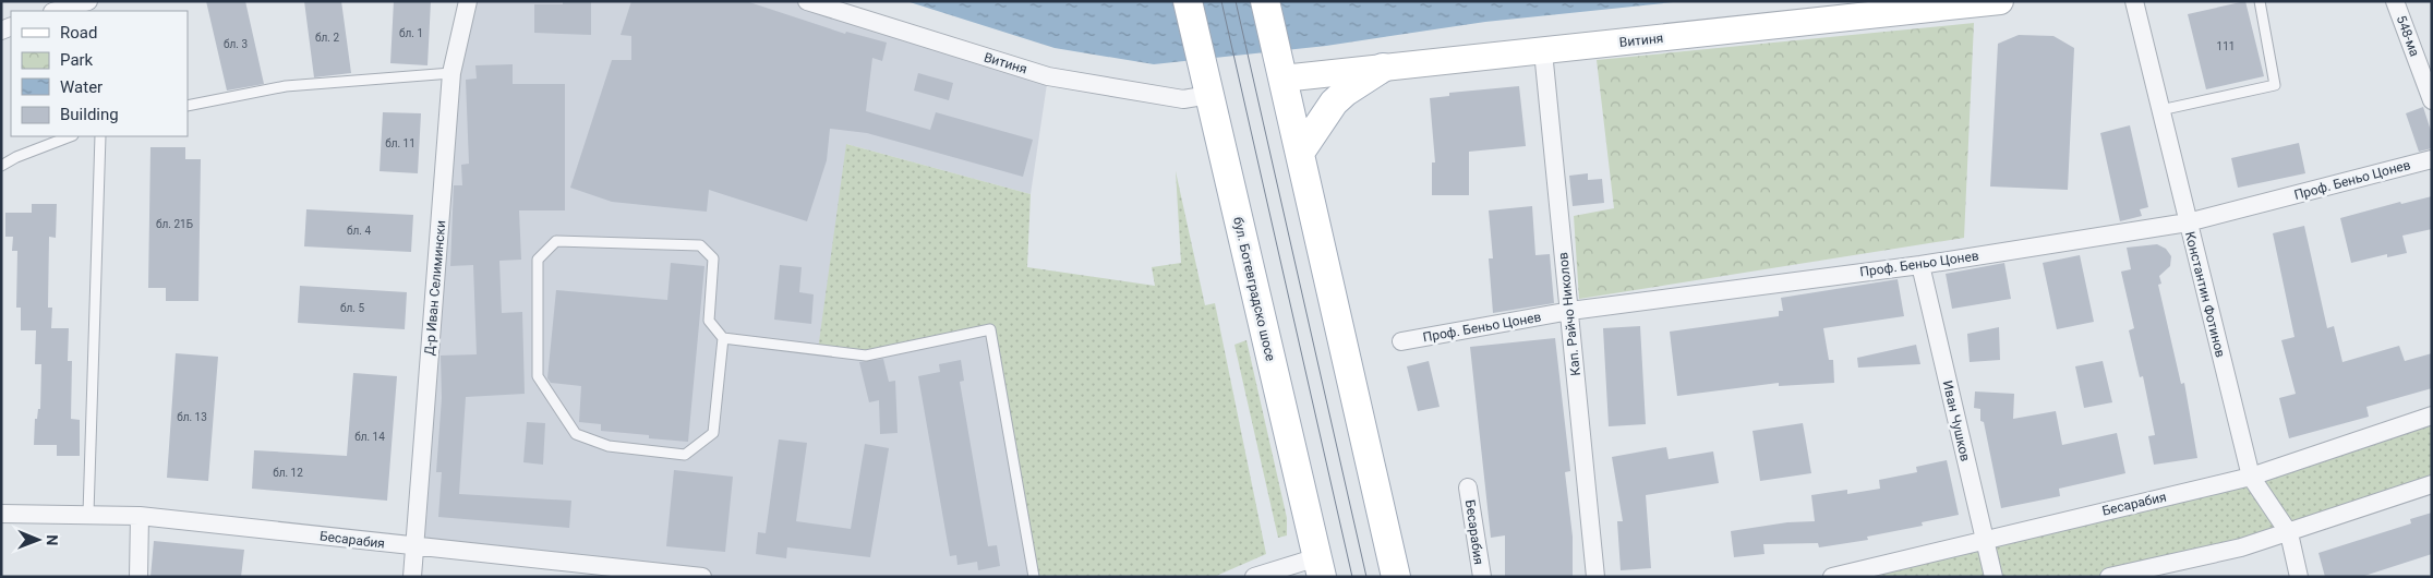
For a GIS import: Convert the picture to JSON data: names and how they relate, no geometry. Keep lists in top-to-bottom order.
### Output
{
  "streets": {
    "main road": ["бул. Ботевградско шосе"],
    "street": [
      "548-ма",
      "Витиня",
      "Проф. Беньо Цонев",
      "Д-р Иван Селимински",
      "Константин Фотинов",
      "Кап. Райчо Николов",
      "Иван Чушков",
      "Бесарабия"
    ]
  },
  "crossings": [
    ["Витиня", "бул. Ботевградско шосе"],
    ["Витиня", "Кап. Райчо Николов"],
    ["Проф. Беньо Цонев", "Константин Фотинов"],
    ["Проф. Беньо Цонев", "Кап. Райчо Николов"],
    ["Проф. Беньо Цонев", "Иван Чушков"],
    ["Д-р Иван Селимински", "Бесарабия"],
    ["Константин Фотинов", "Бесарабия"],
    ["Иван Чушков", "Бесарабия"]
  ],
  "house_numbers": [
    "бл. 1",
    "бл. 2",
    "бл. 3",
    "111",
    "бл. 11",
    "бл. 21Б",
    "бл. 4",
    "бл. 5",
    "бл. 13",
    "бл. 14",
    "бл. 12"
  ],
  "legend": [
    "Road",
    "Park",
    "Water",
    "Building"
  ],
  "north": "right"
}
